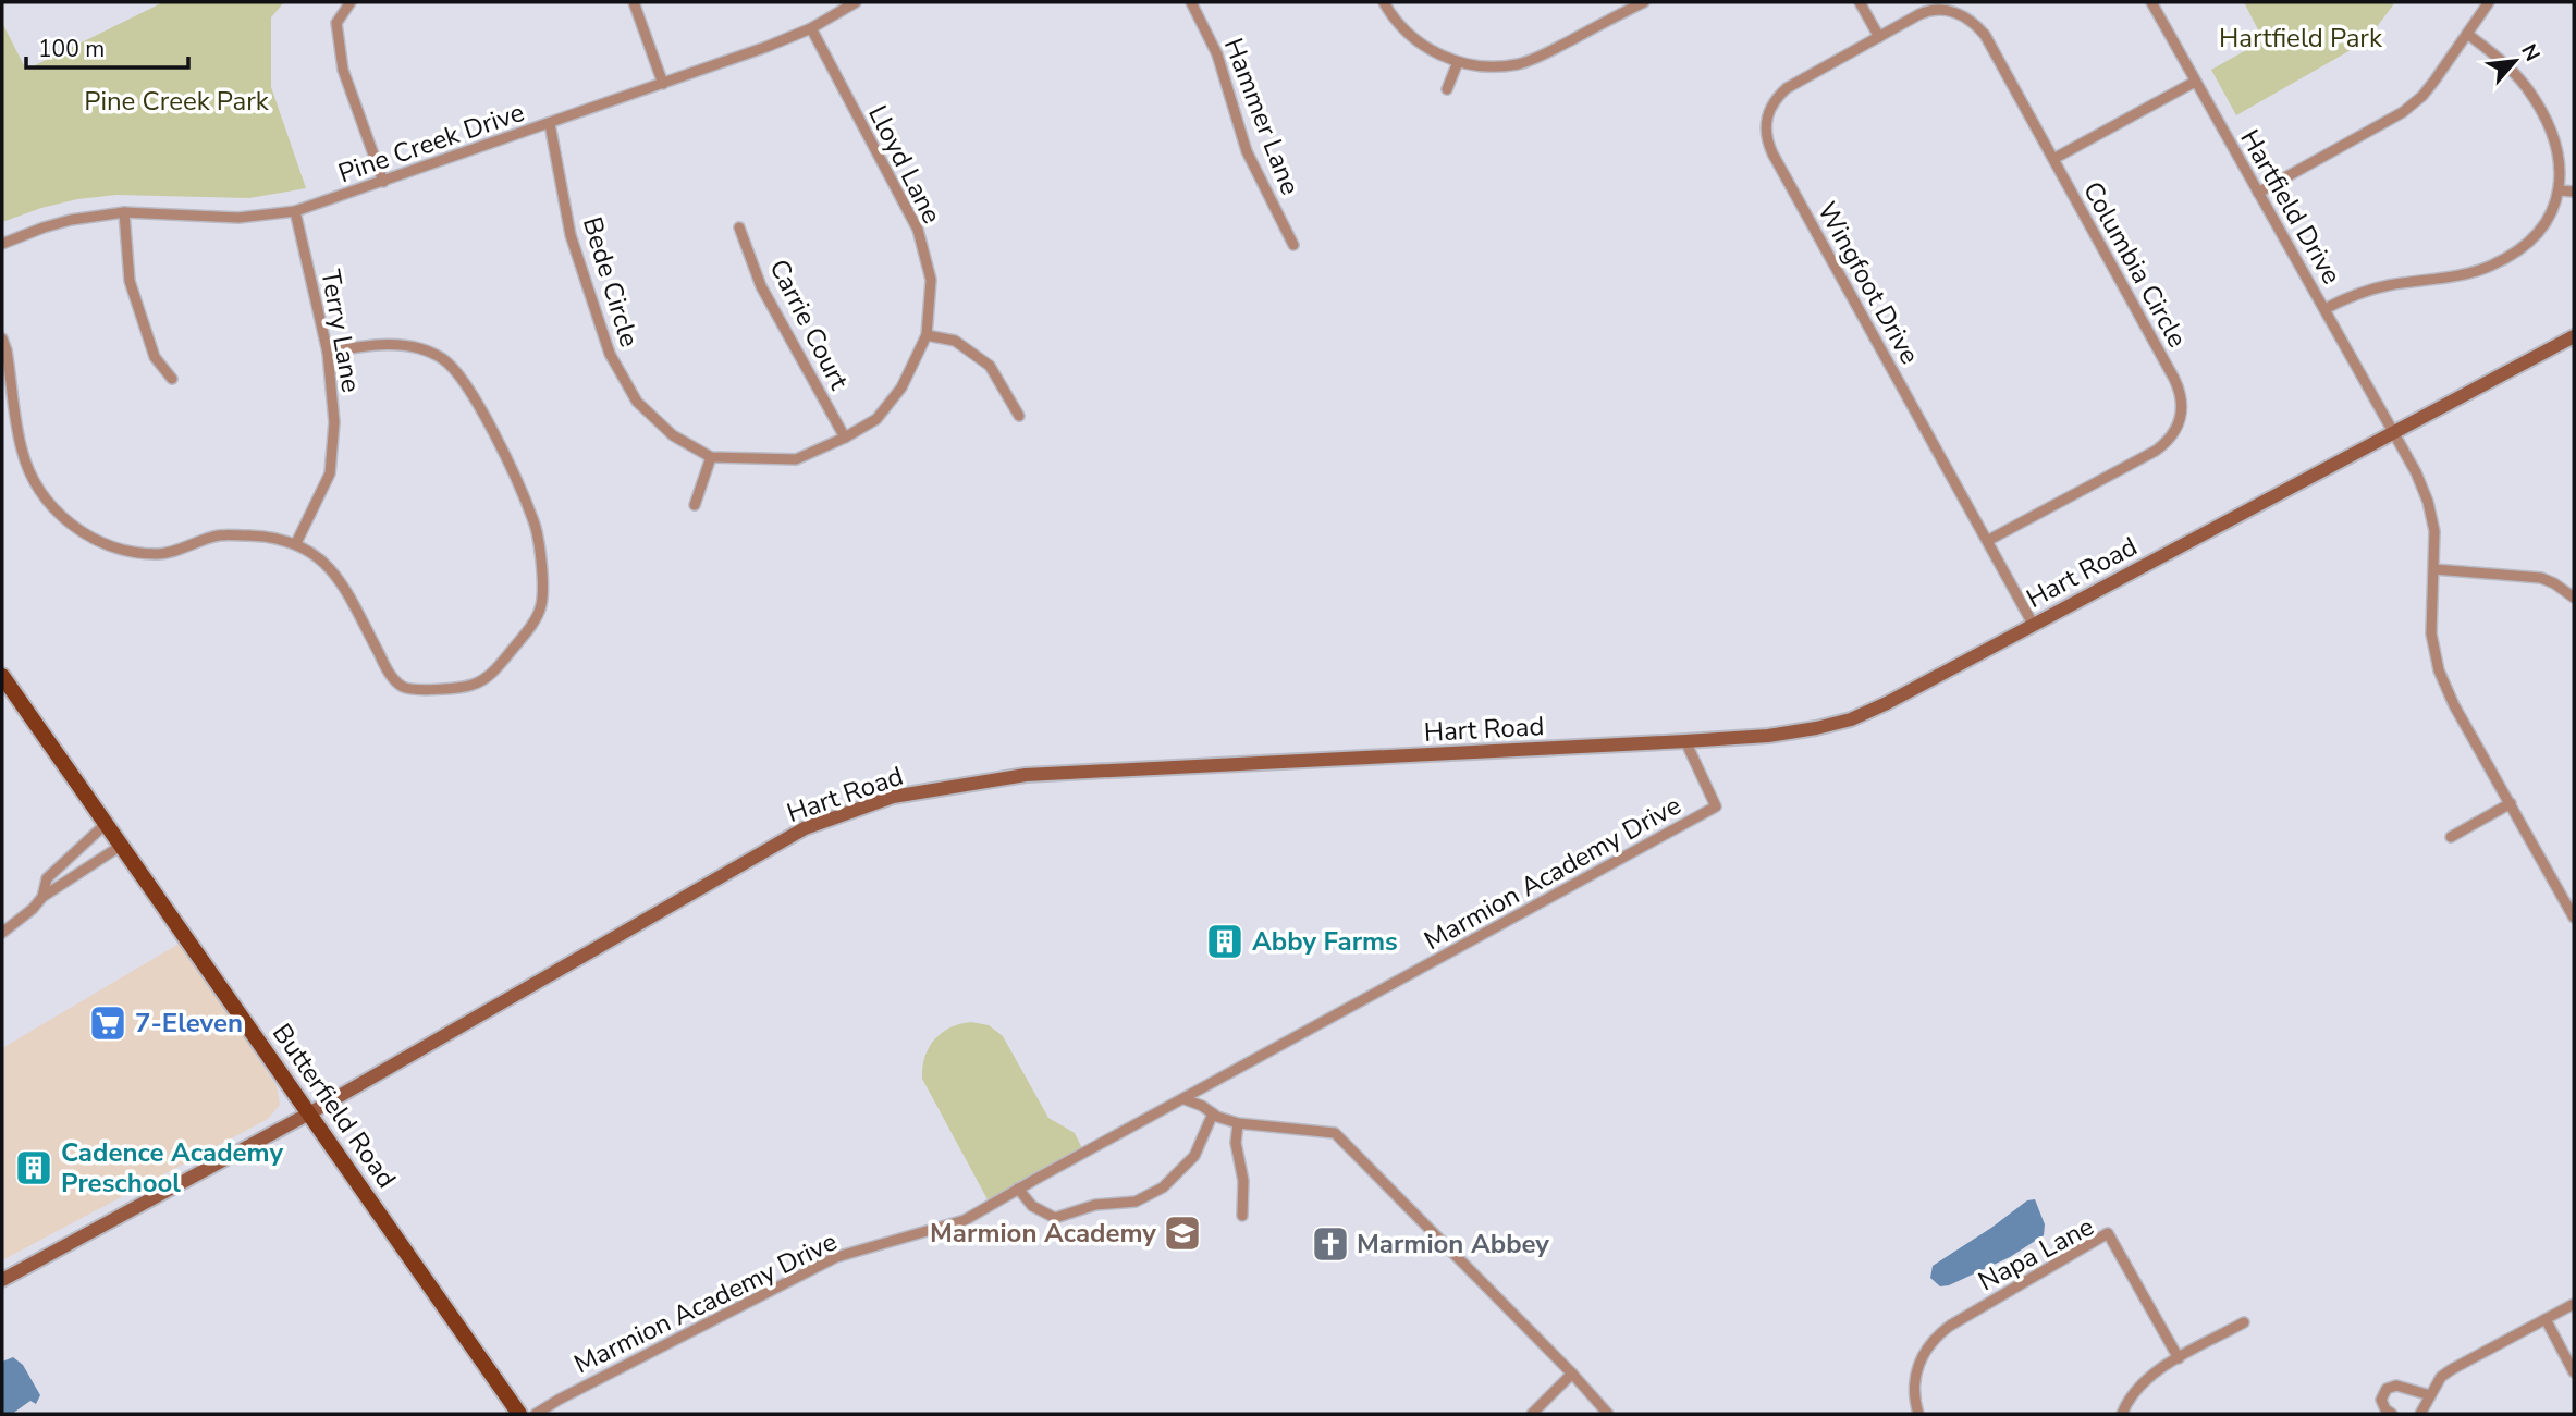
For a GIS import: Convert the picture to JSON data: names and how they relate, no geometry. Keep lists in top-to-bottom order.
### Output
{
  "streets": {
    "main road": ["Butterfield Road"],
    "street": [
      "Hammer Lane",
      "Pine Creek Drive",
      "Lloyd Lane",
      "Hartfield Drive",
      "Columbia Circle",
      "Bede Circle",
      "Wingfoot Drive",
      "Carrie Court",
      "Terry Lane",
      "Hart Road",
      "Marmion Academy Drive",
      "Napa Lane"
    ]
  },
  "crossings": [
    ["Pine Creek Drive", "Lloyd Lane"],
    ["Pine Creek Drive", "Bede Circle"],
    ["Pine Creek Drive", "Terry Lane"],
    ["Lloyd Lane", "Bede Circle"],
    ["Hartfield Drive", "Hart Road"],
    ["Columbia Circle", "Wingfoot Drive"],
    ["Bede Circle", "Carrie Court"],
    ["Wingfoot Drive", "Hart Road"],
    ["Hart Road", "Marmion Academy Drive"],
    ["Hart Road", "Butterfield Road"]
  ],
  "parks": ["Hartfield Park", "Pine Creek Park"],
  "places": {
    "building": ["Abby Farms", "Cadence Academy Preschool"],
    "supermarket": ["7-Eleven"],
    "school or university": ["Marmion Academy"],
    "church": ["Marmion Abbey"]
  },
  "scale_bar": "100 m",
  "north": "top right"
}
